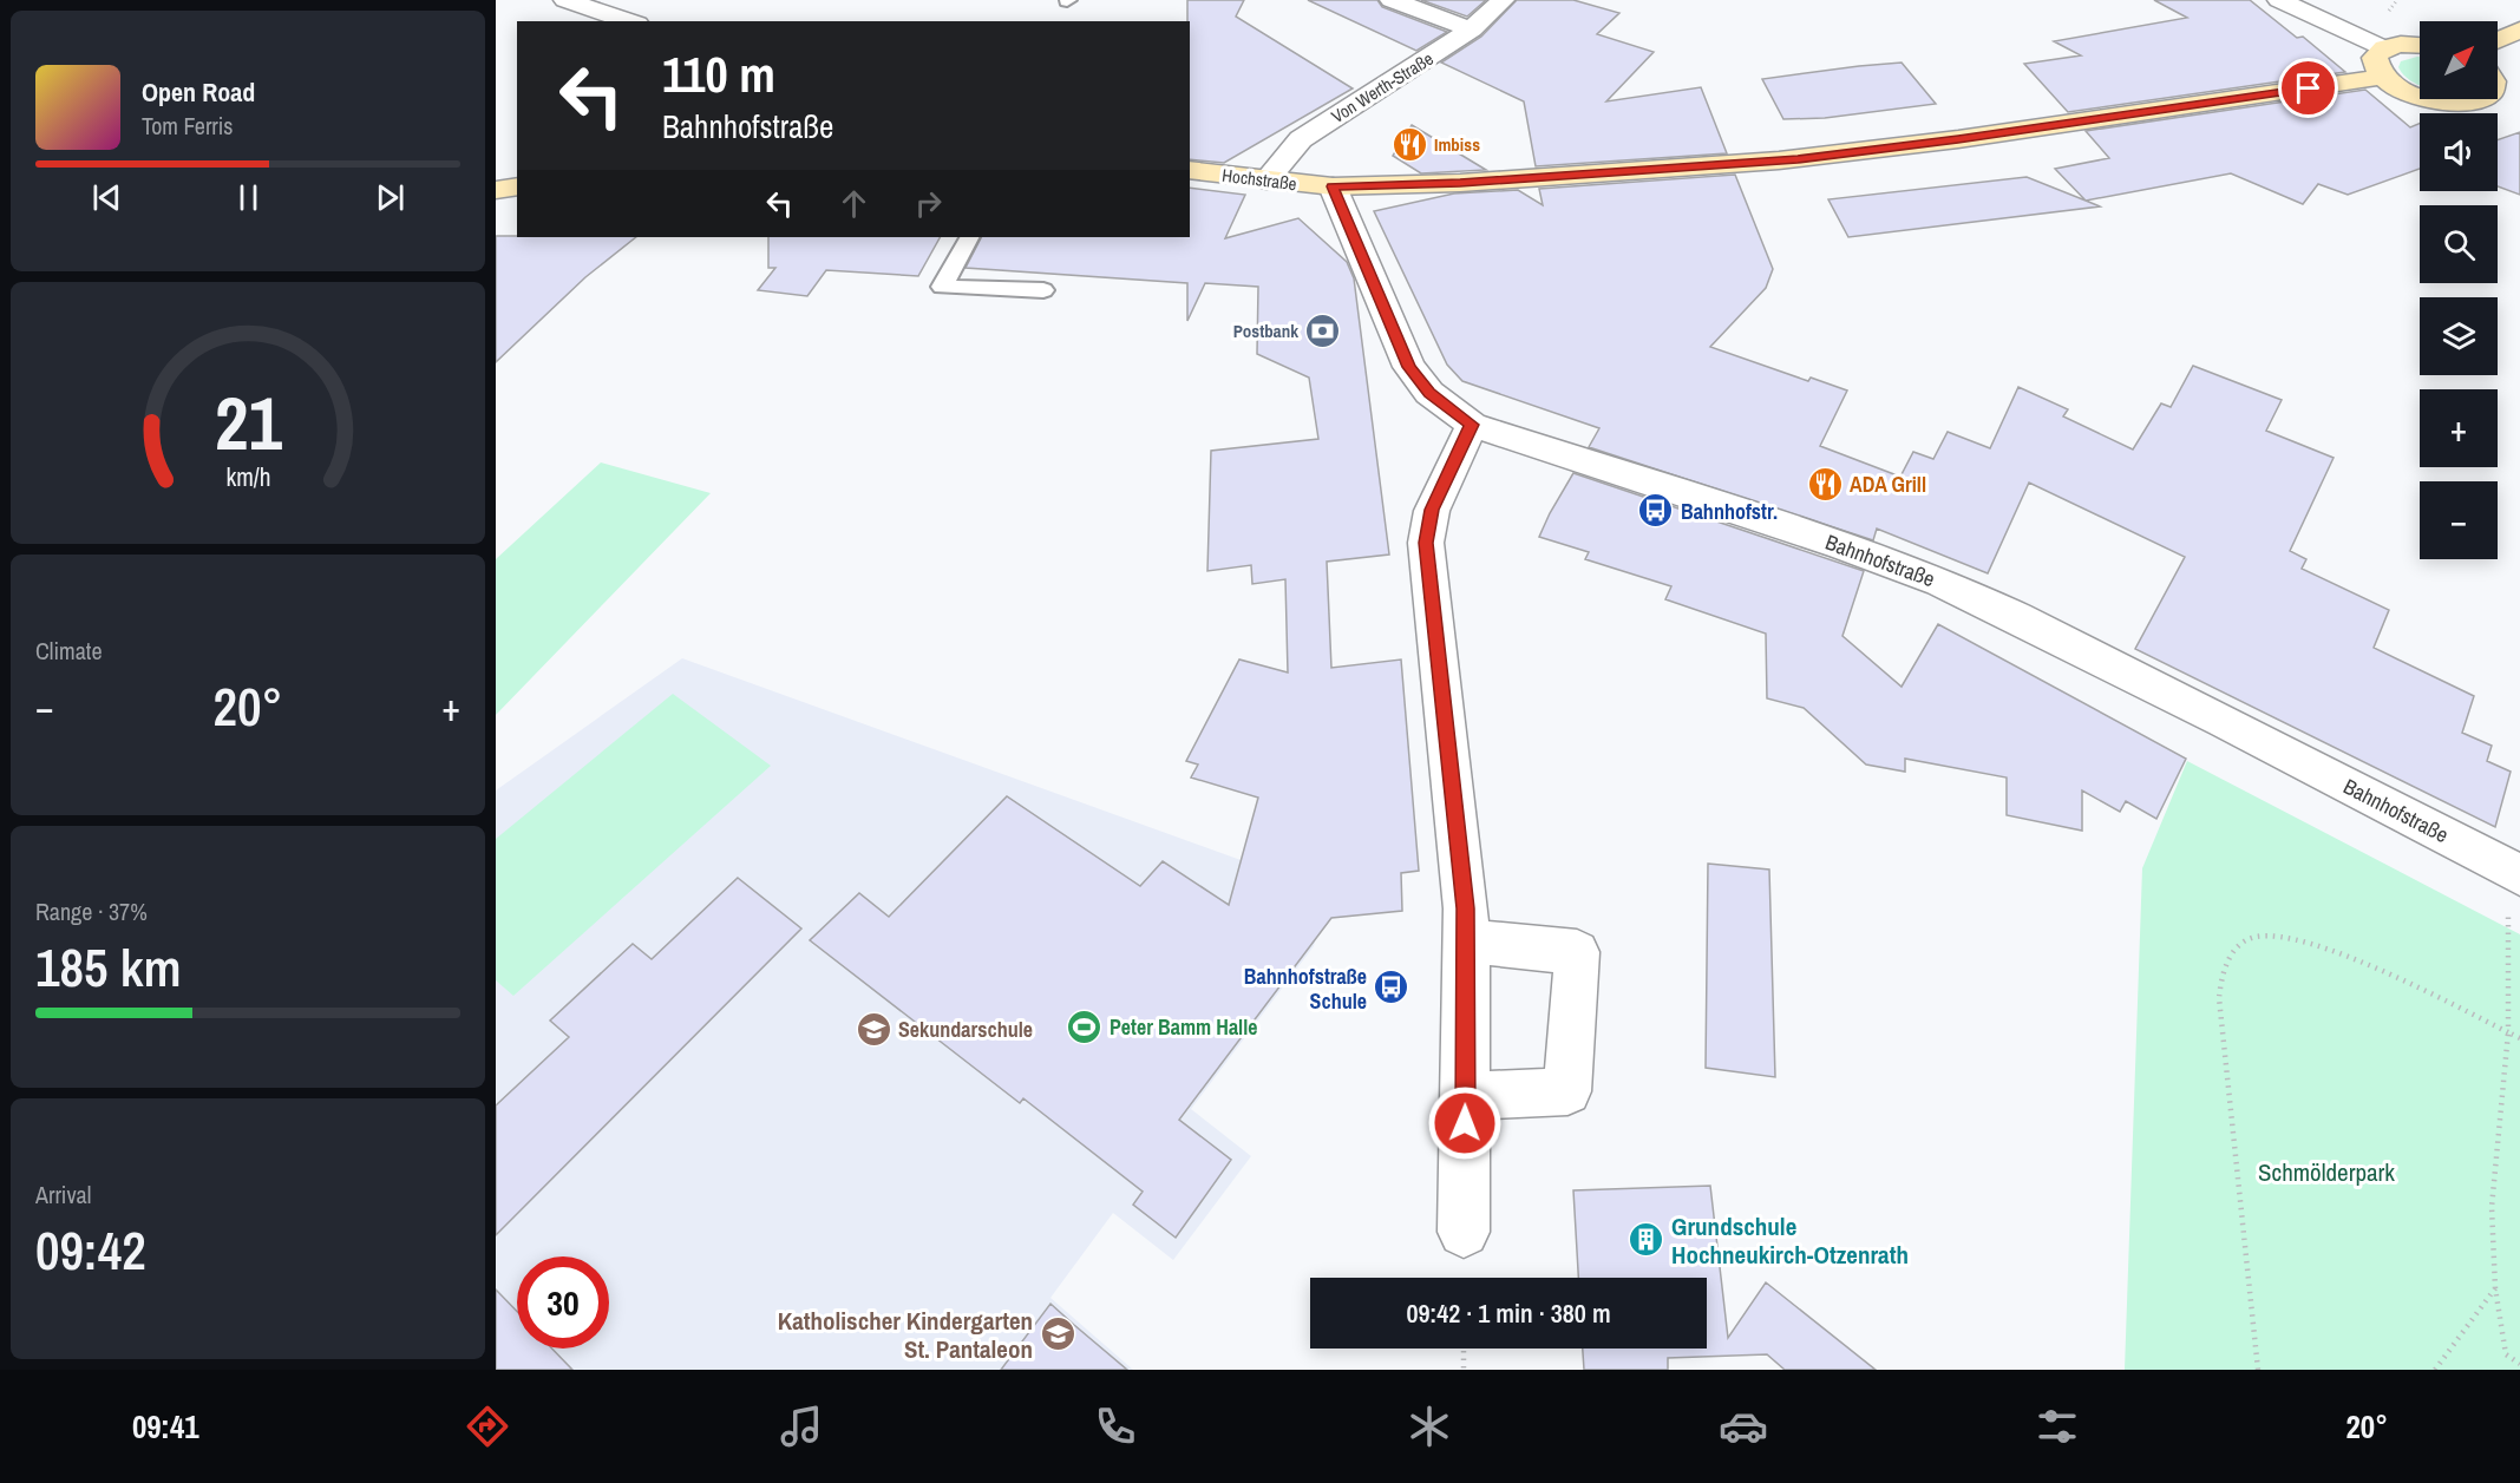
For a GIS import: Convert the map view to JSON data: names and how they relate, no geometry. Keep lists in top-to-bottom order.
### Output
{
  "streets": {
    "street": ["Von Werth-Straße", "Hochstraße", "Bahnhofstraße"]
  },
  "crossings": [
    ["Von Werth-Straße", "Hochstraße"],
    ["Hochstraße", "Bahnhofstraße"]
  ],
  "parks": ["Schmölderpark"],
  "places": {
    "restaurant": ["Imbiss", "ADA Grill"],
    "bank": ["Postbank"],
    "bus stop": ["Bahnhofstr.", "Bahnhofstraße Schule"],
    "sports": ["Peter Bamm Halle"],
    "school or university": ["Sekundarschule", "Katholischer Kindergarten St. Pantaleon"],
    "building": ["Grundschule Hochneukirch-Otzenrath"]
  },
  "north": "top right",
  "page": {
    "map_buttons": ["+", "−"],
    "turn": ["110 m", "Bahnhofstraße"],
    "song": ["Open Road", "Tom Ferris"],
    "tile": [
      "Climate",
      ["Range · 37%", "185 km"],
      ["Arrival", "09:42"]
    ],
    "heat": ["−", "20°", "+"],
    "limit": "30",
    "trip": "09:42 · 1 min · 380 m",
    "tabs": ["09:41", "20°"],
    "gauge": ["21", "km/h"]
  }
}
